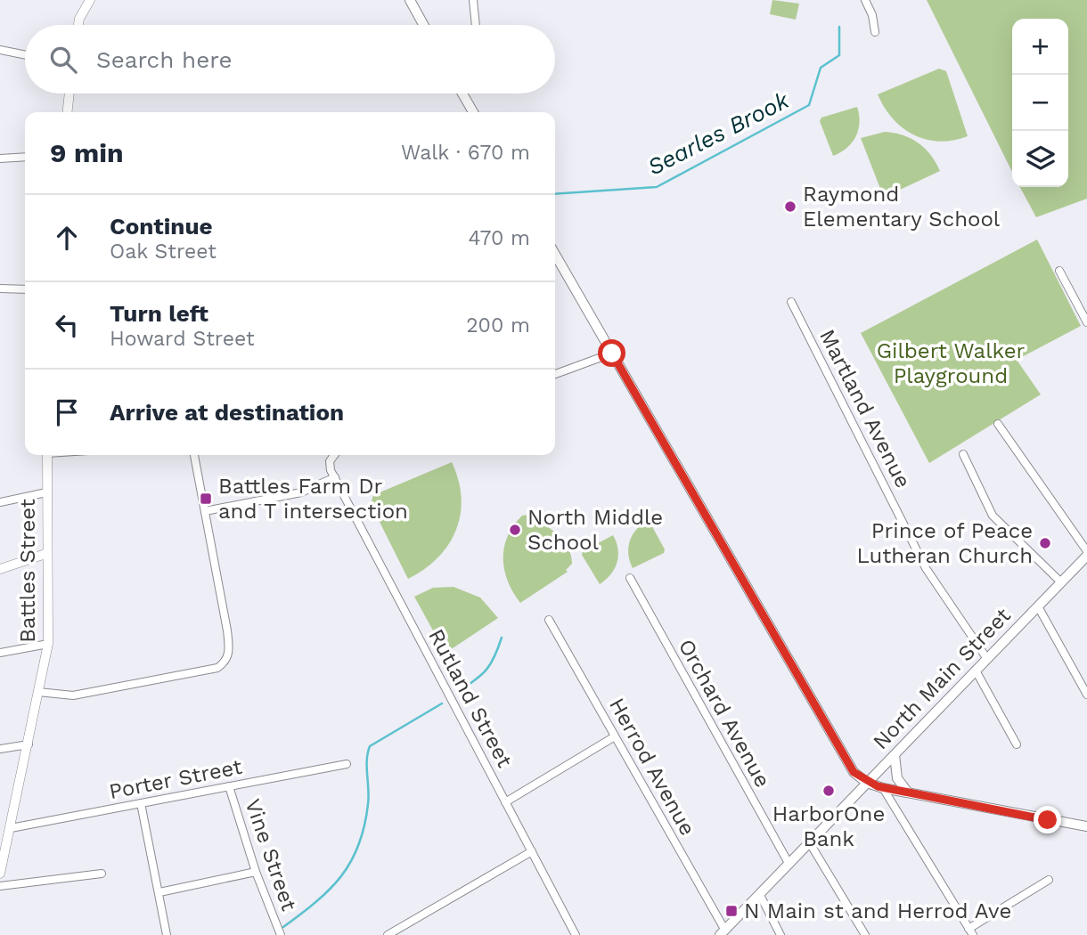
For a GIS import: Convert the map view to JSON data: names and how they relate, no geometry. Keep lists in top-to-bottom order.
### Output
{
  "streets": {
    "main road": ["North Main Street"],
    "street": [
      "Martland Avenue",
      "Battles Street",
      "Rutland Street",
      "Orchard Avenue",
      "Herrod Avenue",
      "Porter Street",
      "Vine Street"
    ]
  },
  "crossings": [
    ["Martland Avenue", "North Main Street"],
    ["Battles Street", "Porter Street"],
    ["North Main Street", "Orchard Avenue"],
    ["North Main Street", "Herrod Avenue"],
    ["Porter Street", "Vine Street"]
  ],
  "water": ["Searles Brook"],
  "parks": ["Gilbert Walker Playground"],
  "places": {
    "other": [
      "Raymond Elementary School",
      "North Middle School",
      "Prince of Peace Lutheran Church",
      "HarborOne Bank"
    ],
    "transit": ["Battles Farm Dr and T intersection", "N Main st and Herrod Ave"]
  },
  "page": {
    "map_buttons": ["+", "−"],
    "search": "Search here",
    "heading": ["9 min", "Walk · 670 m"],
    "list": [
      ["Continue", "Oak Street", "470 m"],
      ["Turn left", "Howard Street", "200 m"],
      "Arrive at destination"
    ]
  }
}
